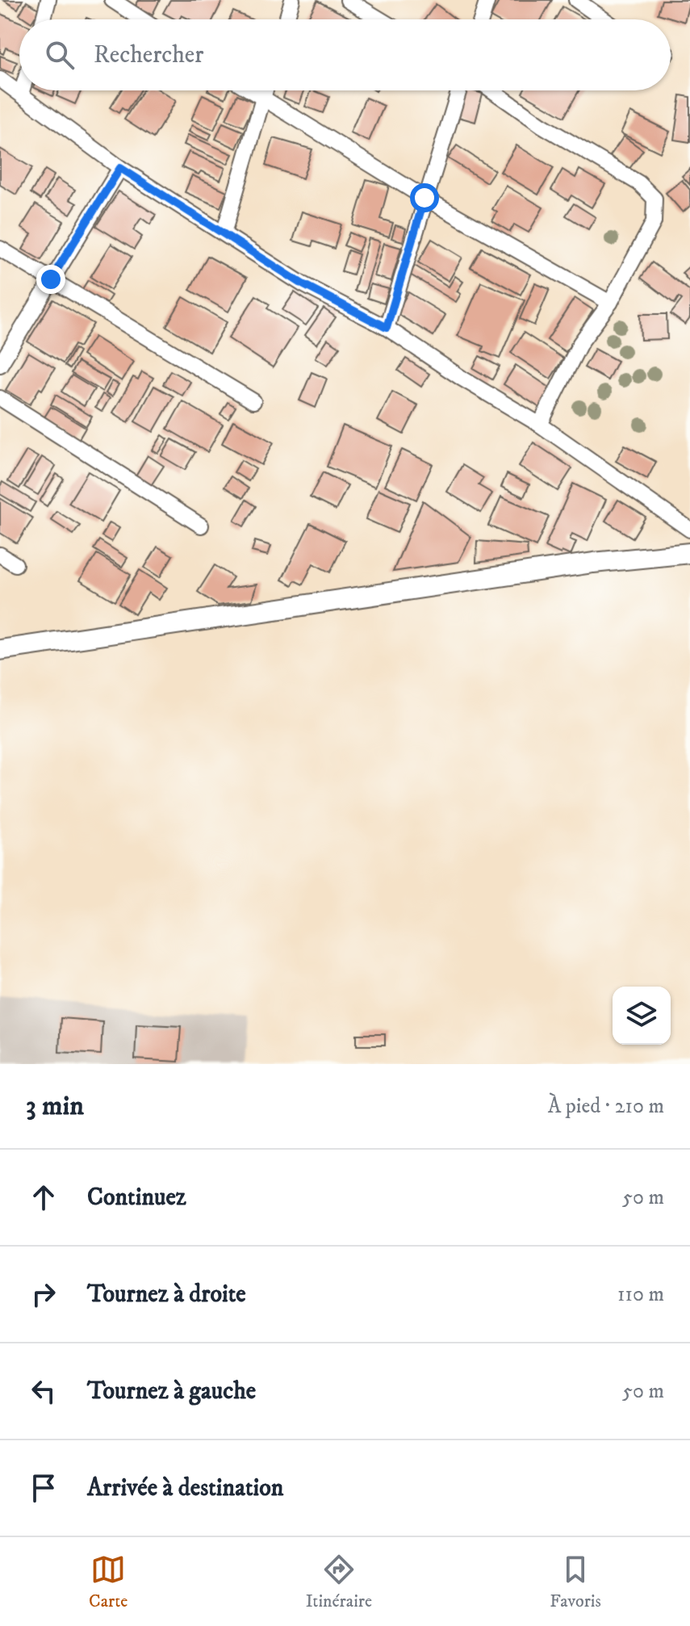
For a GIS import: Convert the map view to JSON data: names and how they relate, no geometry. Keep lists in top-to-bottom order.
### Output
{
  "page": {
    "search": "Rechercher",
    "heading": ["3 min", "À pied · 210 m"],
    "list": [
      ["Continuez", "50 m"],
      ["Tournez à droite", "110 m"],
      ["Tournez à gauche", "50 m"],
      "Arrivée à destination"
    ],
    "nav": ["Carte", "Itinéraire", "Favoris"]
  }
}
